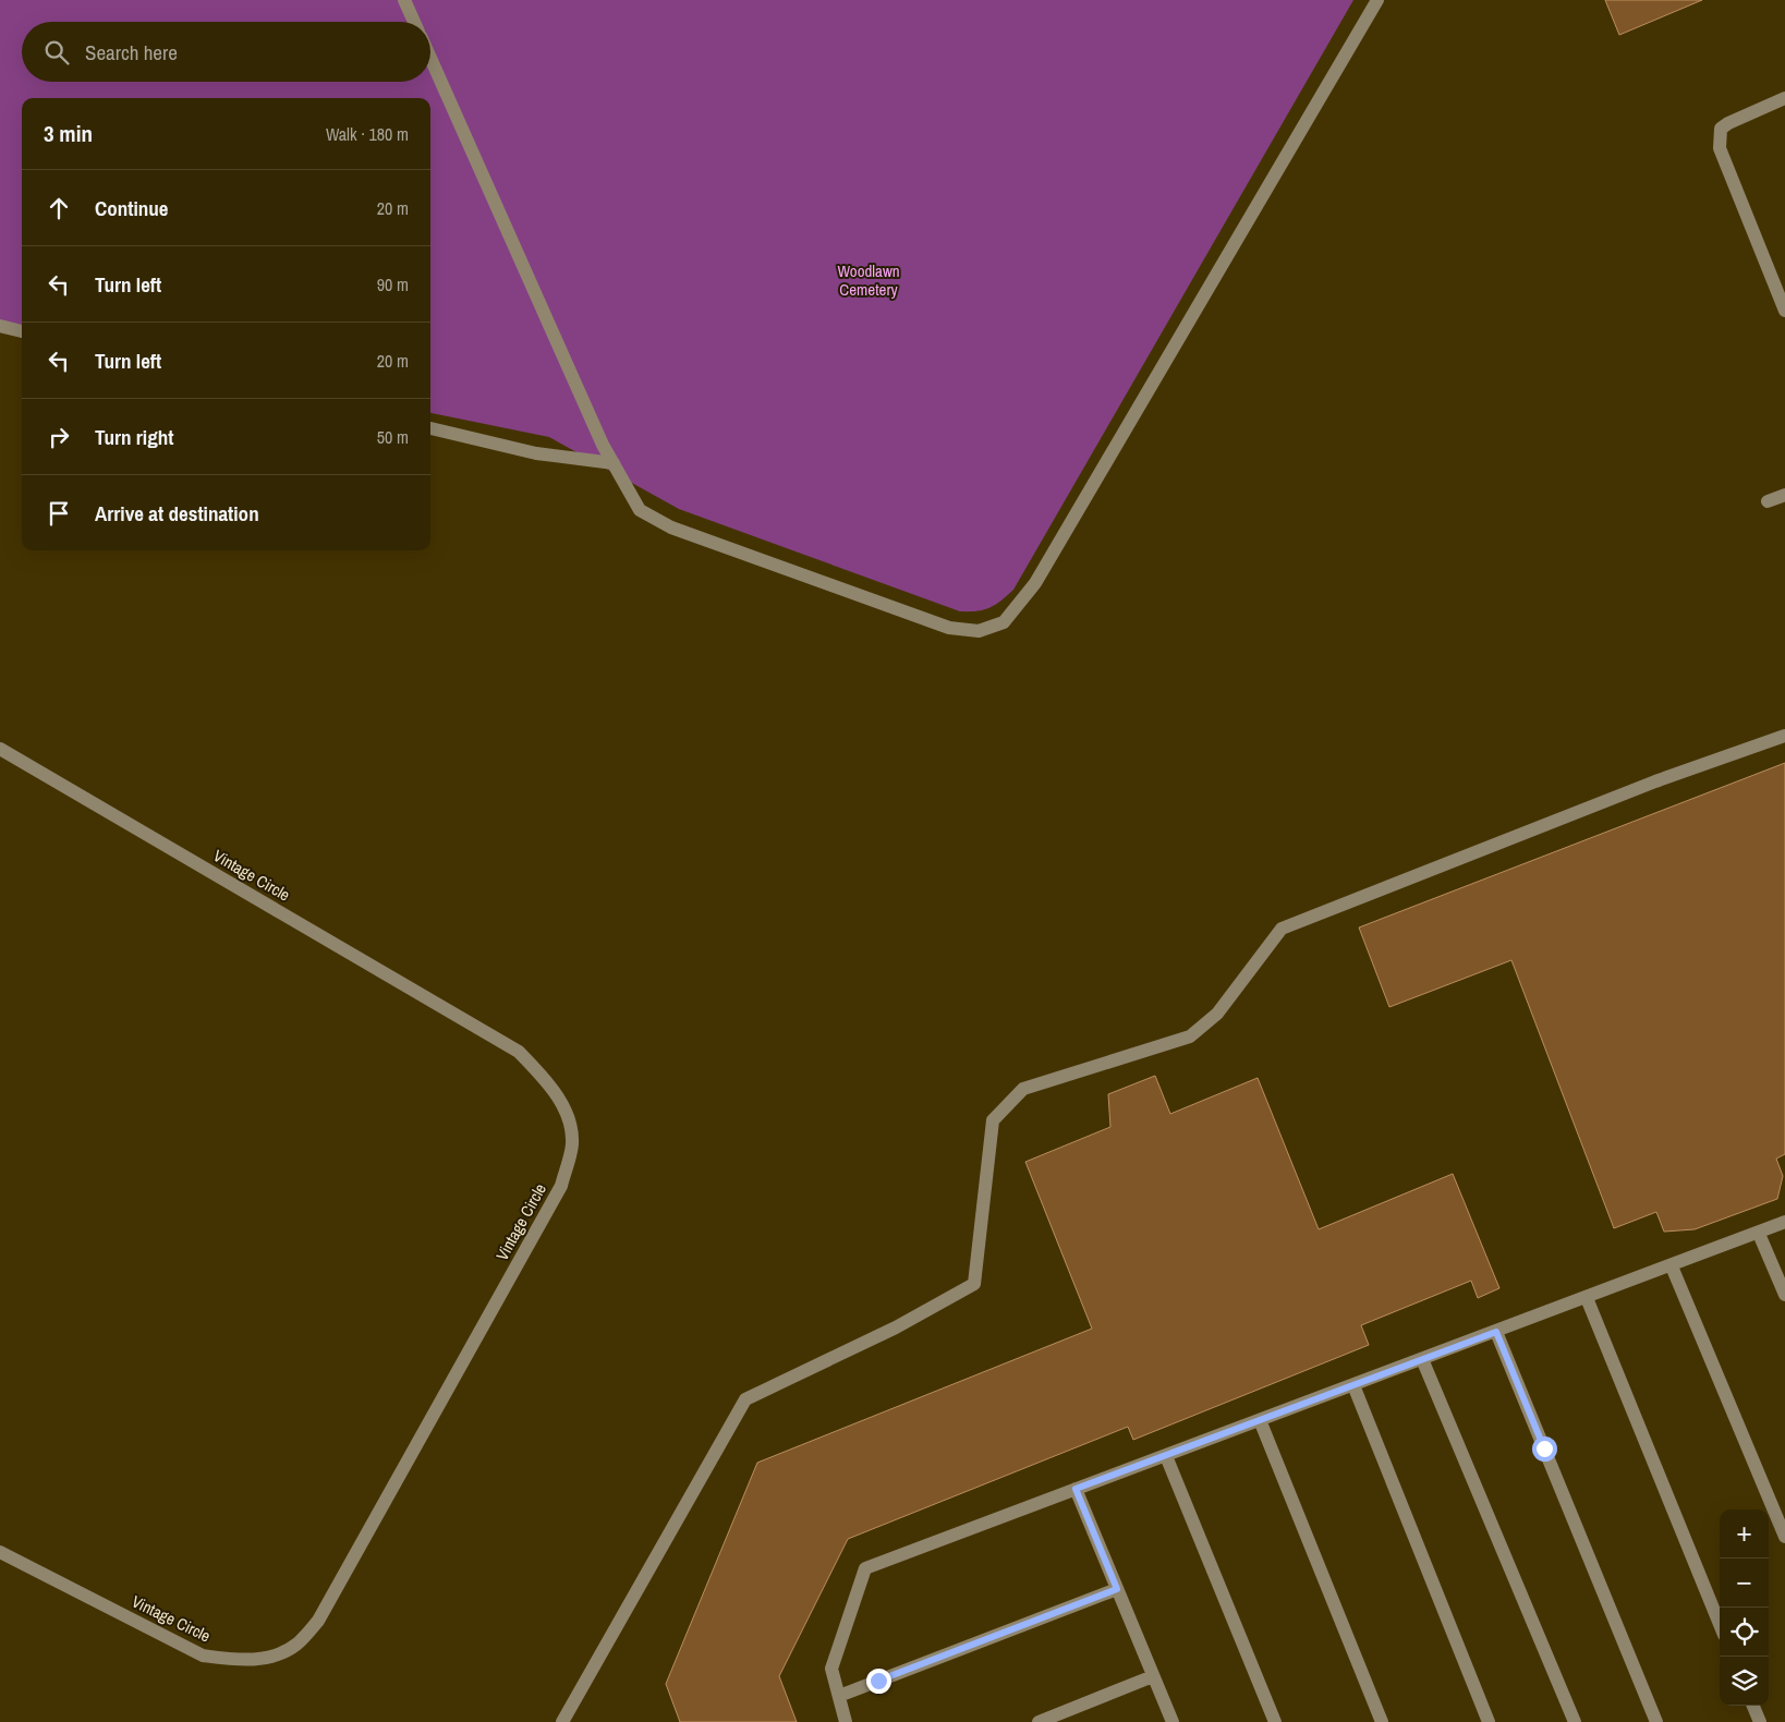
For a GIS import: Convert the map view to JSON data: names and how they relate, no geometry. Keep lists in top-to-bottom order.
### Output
{
  "streets": {
    "street": ["Vintage Circle"]
  },
  "parks": ["Woodlawn Cemetery"],
  "page": {
    "search": "Search here",
    "heading": ["3 min", "Walk · 180 m"],
    "list": [
      ["Continue", "20 m"],
      ["Turn left", "90 m"],
      ["Turn left", "20 m"],
      ["Turn right", "50 m"],
      "Arrive at destination"
    ],
    "map_buttons": ["+", "−"]
  }
}
